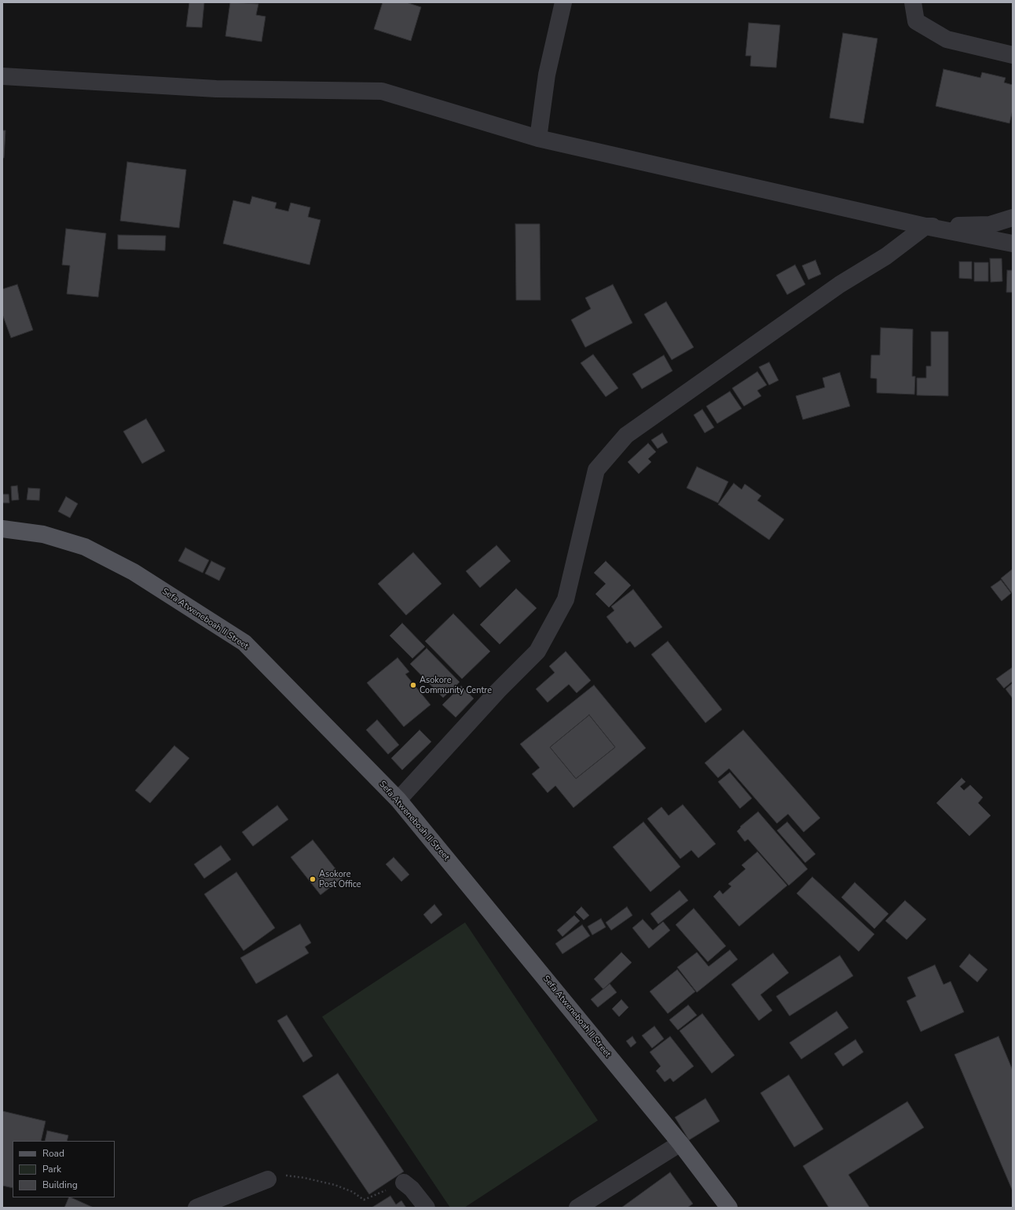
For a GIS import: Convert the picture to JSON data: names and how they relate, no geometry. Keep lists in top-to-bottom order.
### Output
{
  "streets": {
    "main road": ["Sefa Atweneboah II Street"]
  },
  "places": ["Asokore Community Centre", "Asokore Post Office"],
  "legend": ["Road", "Park", "Building"]
}
